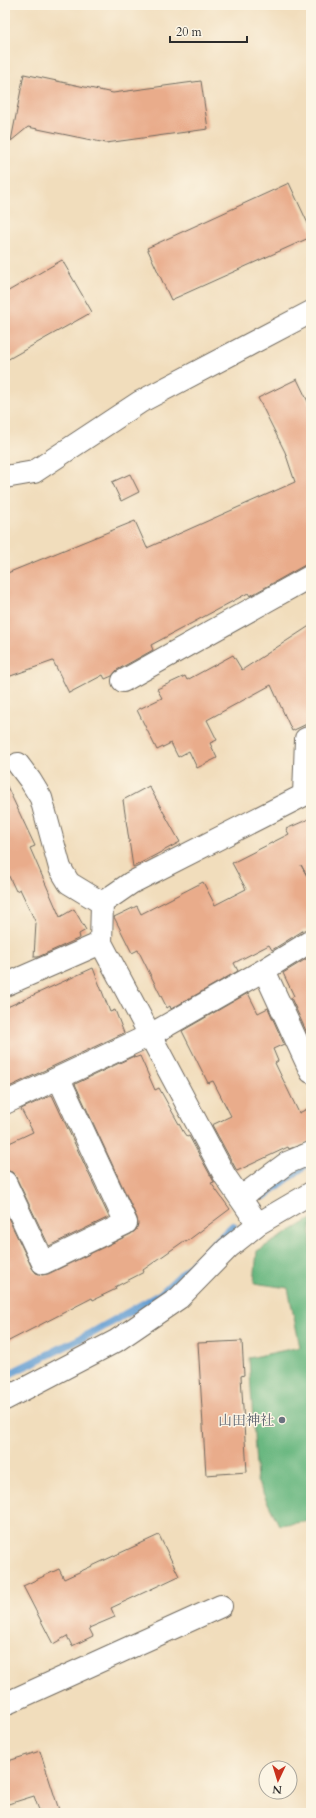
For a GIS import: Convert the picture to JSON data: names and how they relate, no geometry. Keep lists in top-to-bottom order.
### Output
{
  "places": ["山田神社"],
  "scale_bar": "20 m",
  "north": "bottom"
}
